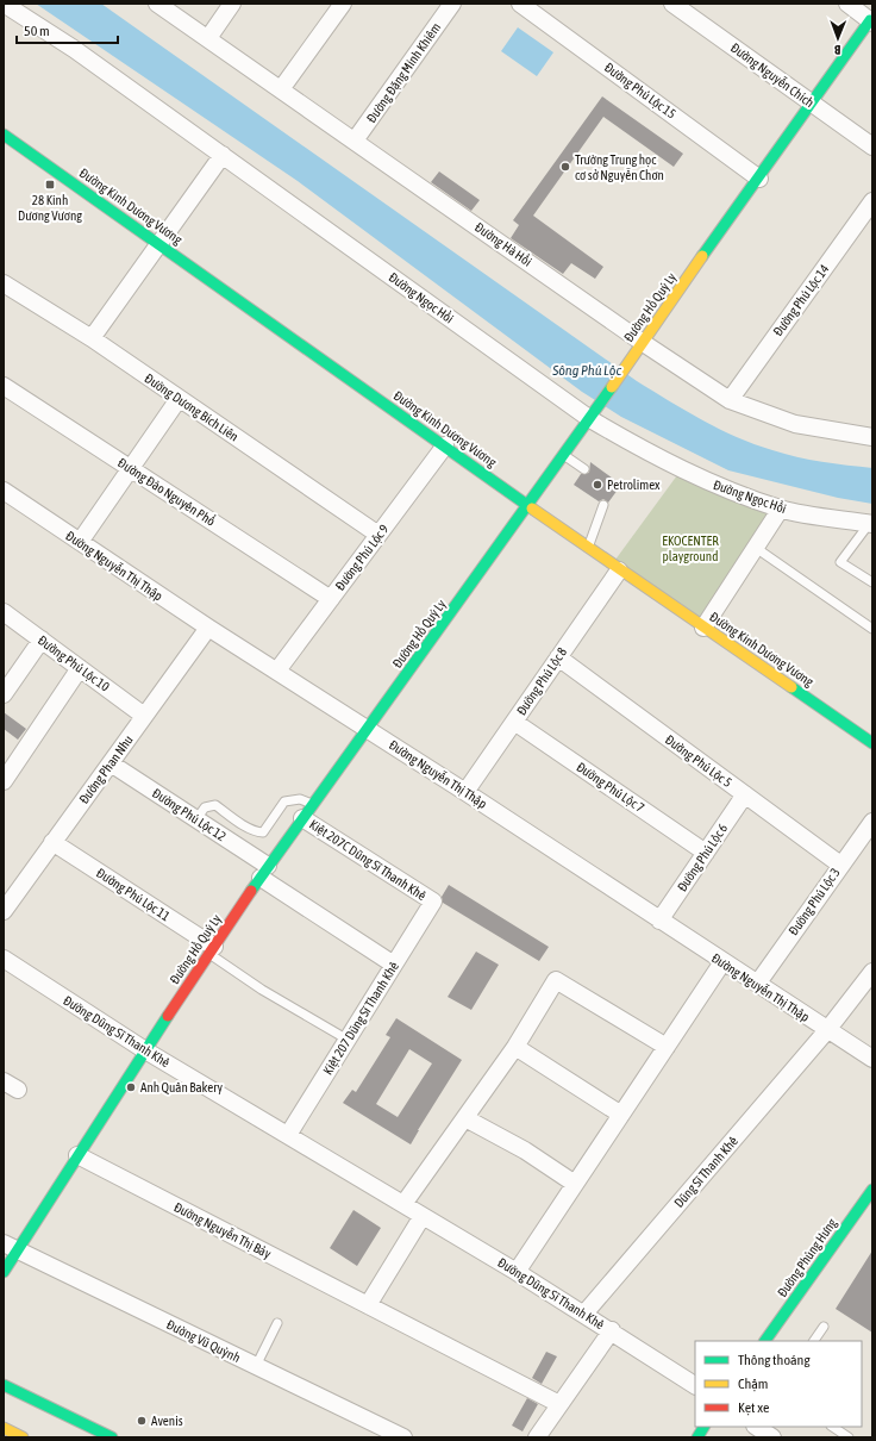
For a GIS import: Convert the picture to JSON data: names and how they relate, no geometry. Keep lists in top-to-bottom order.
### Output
{
  "streets": {
    "street": [
      "Đường Đặng Minh Khiêm",
      "Đường Nguyễn Chích",
      "Đường Phú Lộc 15",
      "Đường Kinh Dương Vương",
      "Đường Hà Hồi",
      "Đường Ngọc Hồi",
      "Đường Phú Lộc 14",
      "Đường Hồ Quý Ly",
      "Đường Dương Bích Liên",
      "Đường Đào Nguyên Phổ",
      "Đường Phú Lộc 9",
      "Đường Nguyễn Thị Thập",
      "Đường Phú Lộc 10",
      "Đường Phú Lộc 8",
      "Đường Phú Lộc 5",
      "Đường Phan Nhu",
      "Đường Phú Lộc 7",
      "Đường Phú Lộc 12",
      "Đường Phú Lộc 6",
      "Kiệt 207C Dũng Sĩ Thanh Khê",
      "Đường Phú Lộc 11",
      "Đường Phú Lộc 3",
      "Kiệt 207 Dũng Sĩ Thanh Khê",
      "Đường Dũng Sĩ Thanh Khê",
      "Dũng Sĩ Thanh Khê",
      "Đường Nguyễn Thị Bảy",
      "Đường Phùng Hưng",
      "Đường Vũ Quỳnh"
    ]
  },
  "crossings": [
    ["Đường Đặng Minh Khiêm", "Đường Hà Hồi"],
    ["Đường Nguyễn Chích", "Đường Hồ Quý Ly"],
    ["Đường Phú Lộc 15", "Đường Hồ Quý Ly"],
    ["Đường Kinh Dương Vương", "Đường Hồ Quý Ly"],
    ["Đường Kinh Dương Vương", "Đường Phú Lộc 9"],
    ["Đường Kinh Dương Vương", "Đường Phú Lộc 8"],
    ["Đường Hà Hồi", "Đường Phú Lộc 14"],
    ["Đường Hà Hồi", "Đường Hồ Quý Ly"],
    ["Đường Ngọc Hồi", "Đường Hồ Quý Ly"],
    ["Đường Hồ Quý Ly", "Đường Nguyễn Thị Thập"],
    ["Đường Hồ Quý Ly", "Đường Phú Lộc 12"],
    ["Đường Hồ Quý Ly", "Kiệt 207C Dũng Sĩ Thanh Khê"],
    ["Đường Hồ Quý Ly", "Đường Phú Lộc 11"],
    ["Đường Hồ Quý Ly", "Đường Dũng Sĩ Thanh Khê"],
    ["Đường Hồ Quý Ly", "Đường Nguyễn Thị Bảy"],
    ["Đường Hồ Quý Ly", "Đường Vũ Quỳnh"],
    ["Đường Dương Bích Liên", "Đường Phú Lộc 9"],
    ["Đường Đào Nguyên Phổ", "Đường Phú Lộc 9"],
    ["Đường Phú Lộc 9", "Đường Nguyễn Thị Thập"],
    ["Đường Nguyễn Thị Thập", "Đường Phú Lộc 8"],
    ["Đường Nguyễn Thị Thập", "Đường Phan Nhu"],
    ["Đường Nguyễn Thị Thập", "Đường Phú Lộc 6"],
    ["Đường Nguyễn Thị Thập", "Đường Phú Lộc 3"],
    ["Đường Nguyễn Thị Thập", "Dũng Sĩ Thanh Khê"],
    ["Đường Phú Lộc 10", "Đường Phan Nhu"],
    ["Đường Phú Lộc 8", "Đường Phú Lộc 5"],
    ["Đường Phú Lộc 8", "Đường Phú Lộc 7"],
    ["Đường Phú Lộc 5", "Đường Phú Lộc 6"],
    ["Đường Phú Lộc 5", "Đường Phú Lộc 3"],
    ["Đường Phan Nhu", "Đường Phú Lộc 12"],
    ["Đường Phan Nhu", "Đường Phú Lộc 11"],
    ["Đường Phú Lộc 7", "Đường Phú Lộc 6"],
    ["Đường Phú Lộc 12", "Kiệt 207 Dũng Sĩ Thanh Khê"],
    ["Kiệt 207C Dũng Sĩ Thanh Khê", "Kiệt 207 Dũng Sĩ Thanh Khê"],
    ["Kiệt 207 Dũng Sĩ Thanh Khê", "Đường Dũng Sĩ Thanh Khê"],
    ["Đường Dũng Sĩ Thanh Khê", "Dũng Sĩ Thanh Khê"]
  ],
  "water": ["Sông Phú Lộc"],
  "parks": ["EKOCENTER playground"],
  "places": {
    "other": [
      "Trường Trung học cơ sở Nguyễn Chơn",
      "Petrolimex",
      "Anh Quân Bakery",
      "Avenis"
    ],
    "transit": ["28 Kinh Dương Vương"]
  },
  "legend": ["Thông thoáng", "Chậm", "Kẹt xe"],
  "scale_bar": "50 m",
  "north": "bottom"
}
